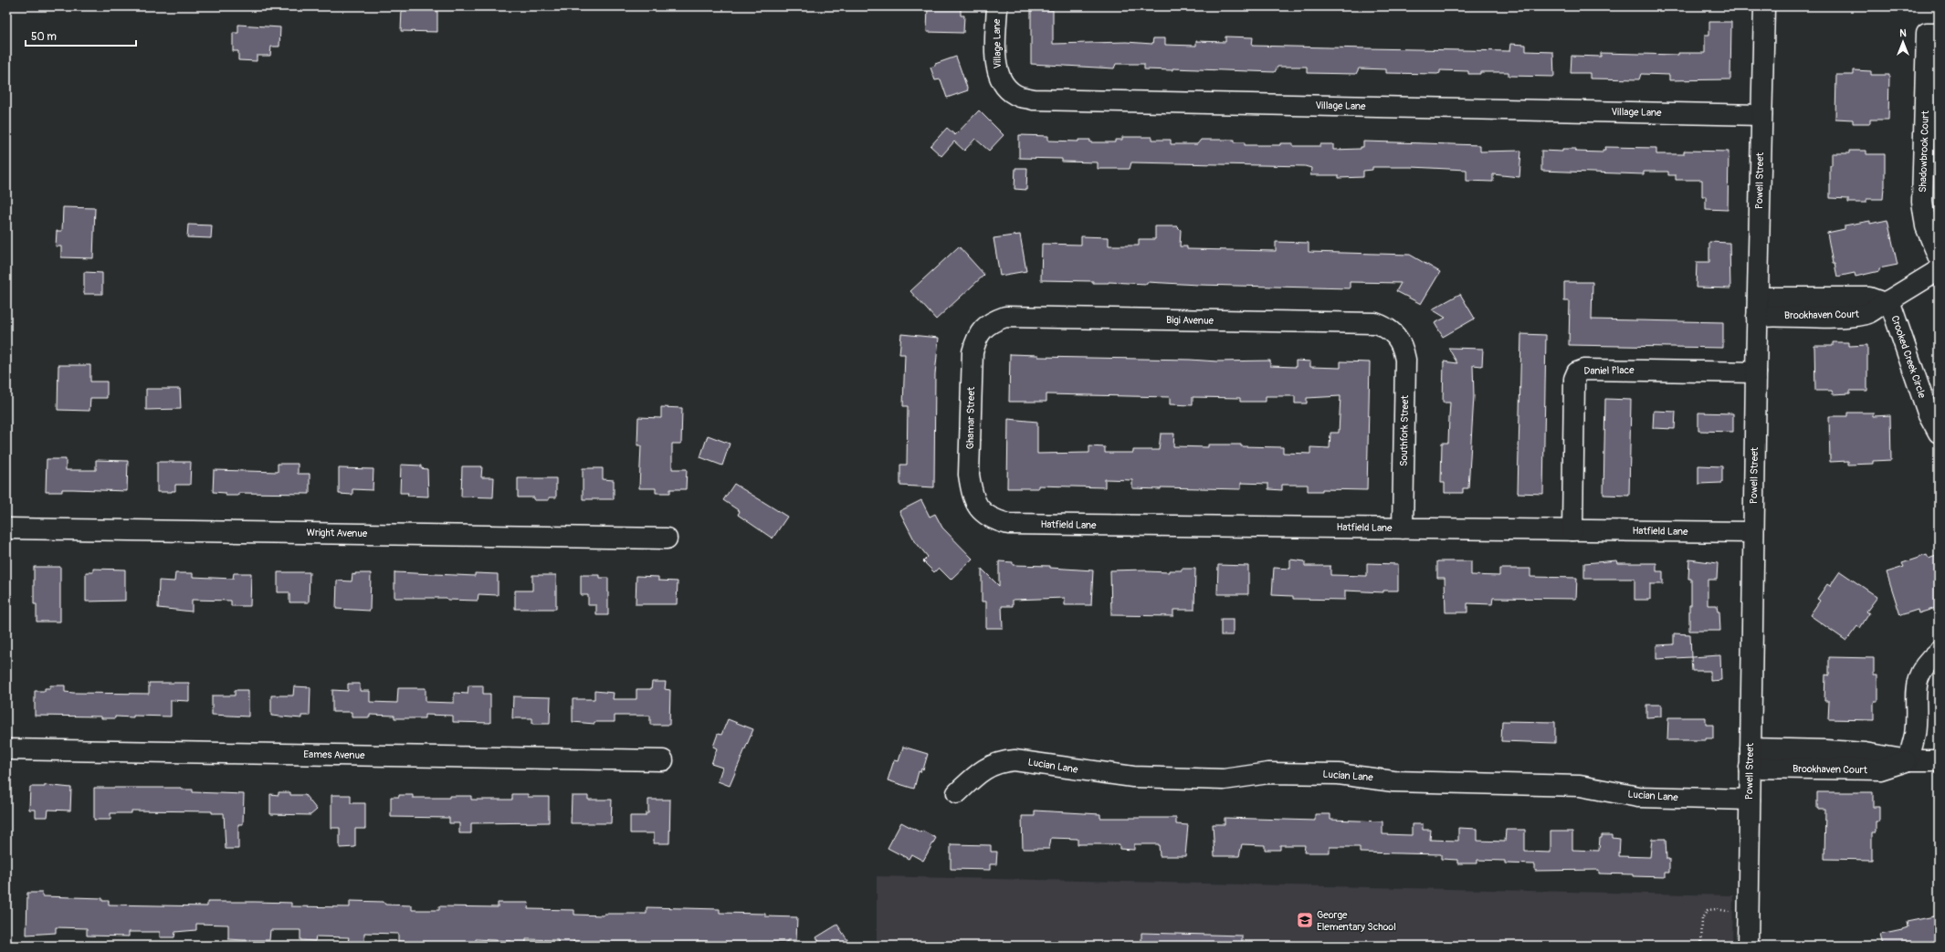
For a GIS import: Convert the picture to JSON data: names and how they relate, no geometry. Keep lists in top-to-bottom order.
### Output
{
  "streets": {
    "street": [
      "Village Lane",
      "Shadowbrook Court",
      "Powell Street",
      "Brookhaven Court",
      "Bigi Avenue",
      "Crooked Creek Circle",
      "Daniel Place",
      "Ghamar Street",
      "Southfork Street",
      "Hatfield Lane",
      "Wright Avenue",
      "Eames Avenue",
      "Lucian Lane"
    ]
  },
  "crossings": [
    ["Village Lane", "Powell Street"],
    ["Powell Street", "Brookhaven Court"],
    ["Powell Street", "Daniel Place"],
    ["Powell Street", "Hatfield Lane"],
    ["Powell Street", "Lucian Lane"],
    ["Brookhaven Court", "Crooked Creek Circle"],
    ["Bigi Avenue", "Ghamar Street"],
    ["Bigi Avenue", "Southfork Street"],
    ["Daniel Place", "Hatfield Lane"],
    ["Ghamar Street", "Hatfield Lane"],
    ["Southfork Street", "Hatfield Lane"]
  ],
  "places": {
    "school or university": ["George Elementary School"]
  },
  "scale_bar": "50 m",
  "north": "top"
}
